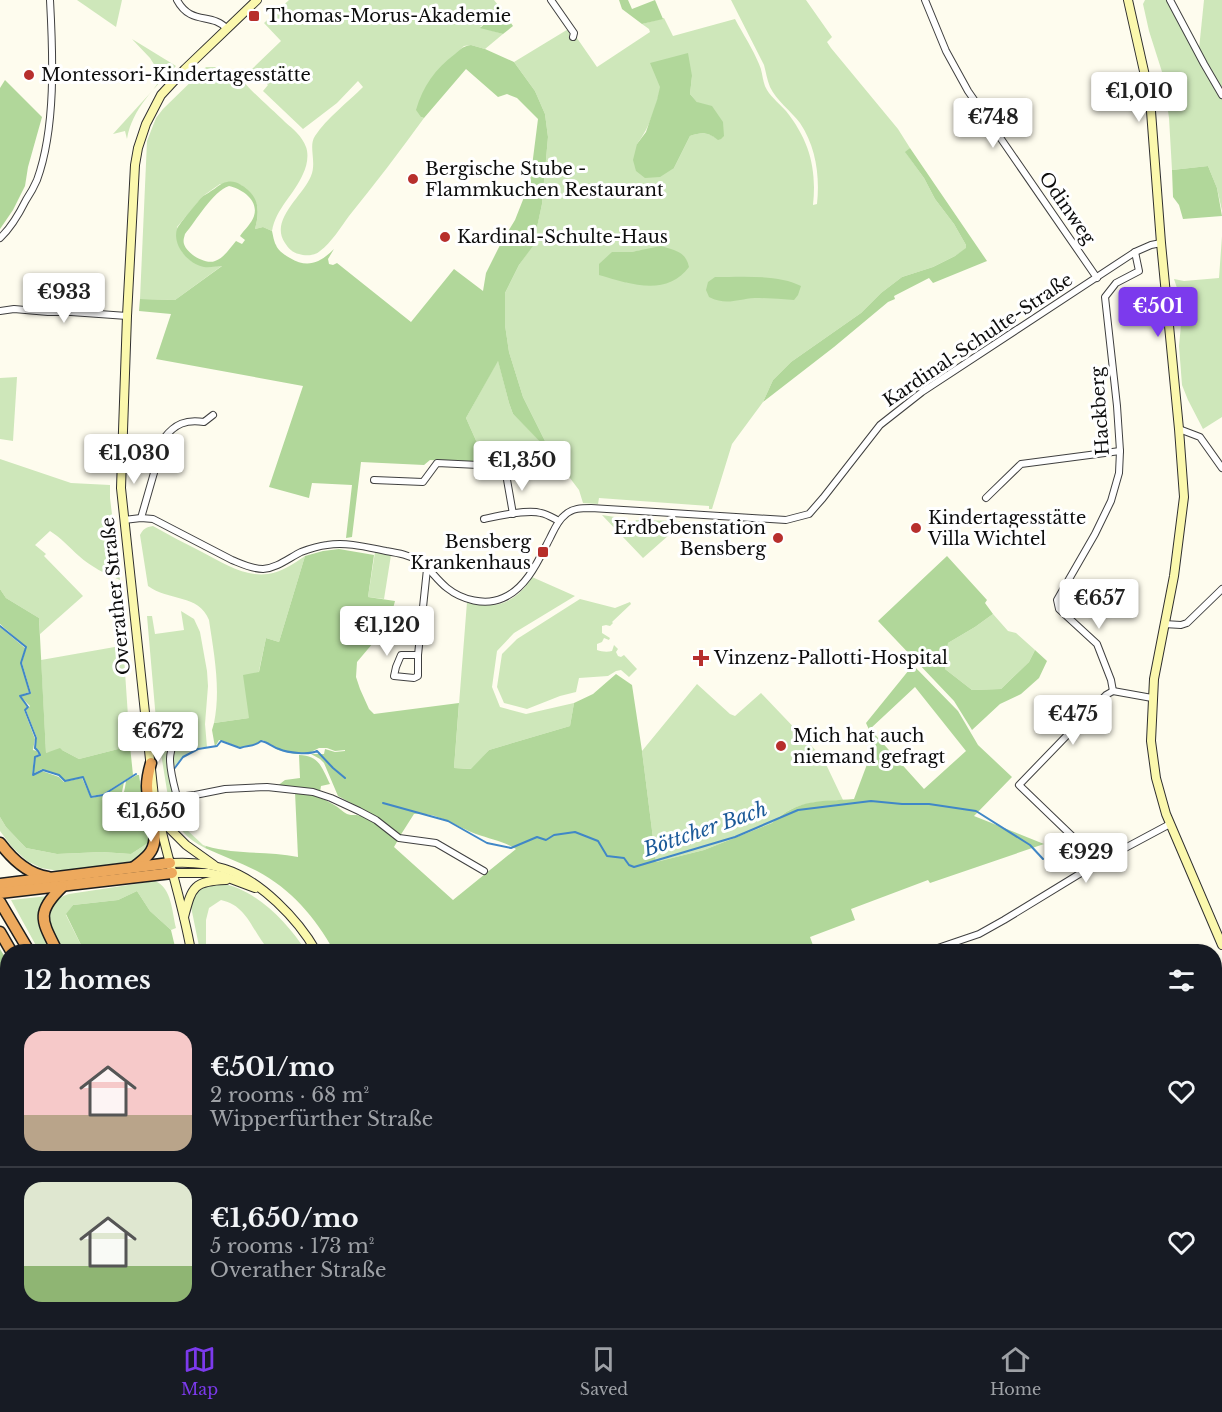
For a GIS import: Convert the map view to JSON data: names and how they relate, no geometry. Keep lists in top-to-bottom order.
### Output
{
  "streets": {
    "main road": ["Overather Straße"],
    "street": ["Odinweg", "Kardinal-Schulte-Straße", "Hackberg"]
  },
  "crossings": [
    ["Odinweg", "Kardinal-Schulte-Straße"],
    ["Kardinal-Schulte-Straße", "Hackberg"]
  ],
  "water": ["Böttcher Bach"],
  "places": {
    "transit": ["Thomas-Morus-Akademie", "Bensberg Krankenhaus"],
    "other": [
      "Montessori-Kindertagesstätte",
      "Bergische Stube - Flammkuchen Restaurant",
      "Kardinal-Schulte-Haus",
      "Kindertagesstätte Villa Wichtel",
      "Erdbebenstation Bensberg",
      "Mich hat auch niemand gefragt"
    ],
    "health": ["Vinzenz-Pallotti-Hospital"]
  },
  "page": {
    "price": [
      "€1,010",
      "€748",
      "€933",
      "€501",
      "€1,030",
      "€1,350",
      "€657",
      "€1,120",
      "€475",
      "€672",
      "€1,650",
      "€929"
    ],
    "heading": "12 homes",
    "list": [
      {
        "name": "€501/mo",
        "note": "2 rooms · 68 m² · Wipperfürther Straße"
      },
      {
        "name": "€1,650/mo",
        "note": "5 rooms · 173 m² · Overather Straße"
      }
    ],
    "tabs": ["Map", "Saved", "Home"]
  }
}
